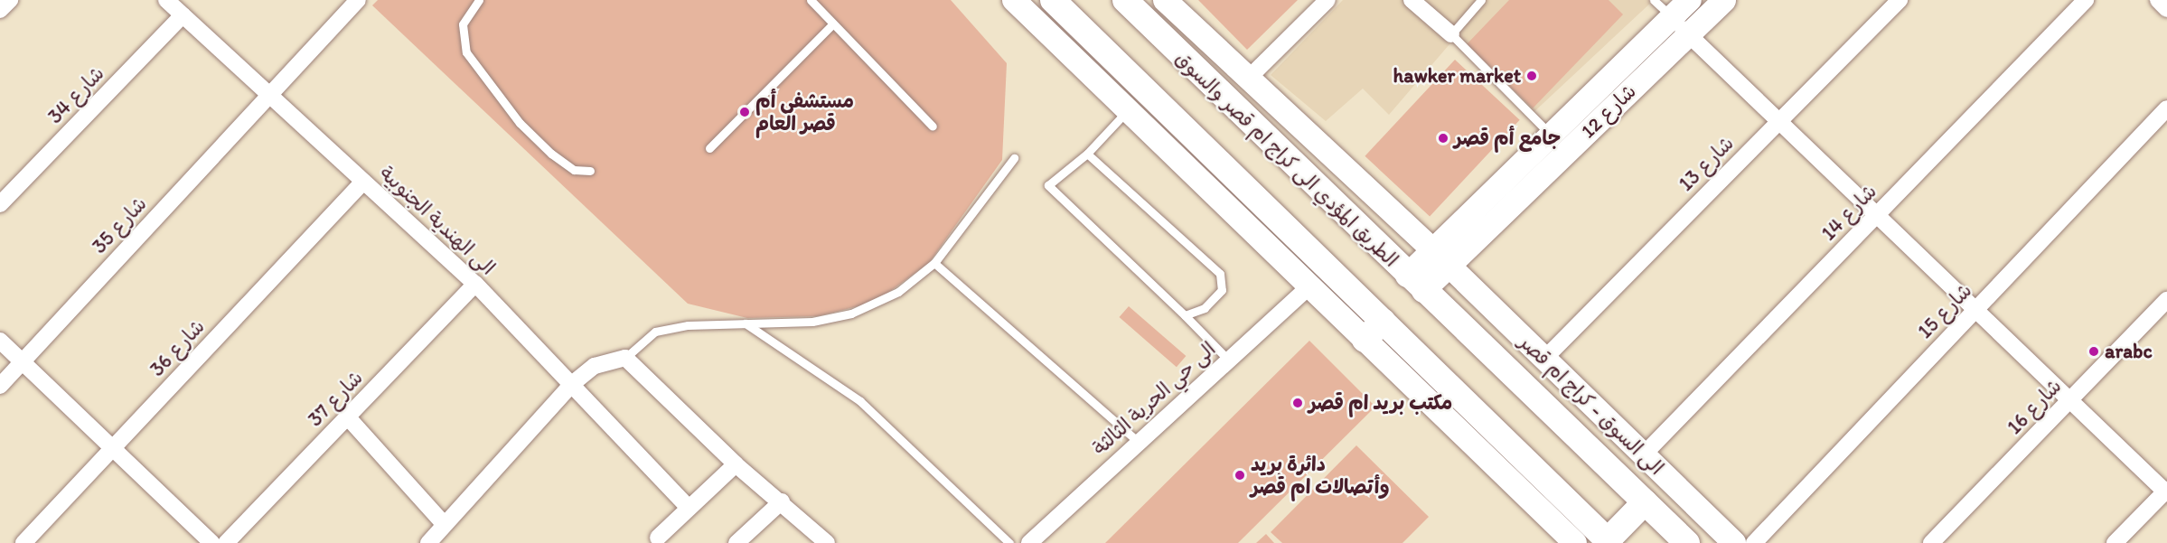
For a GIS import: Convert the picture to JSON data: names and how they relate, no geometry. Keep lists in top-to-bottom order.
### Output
{
  "streets": {
    "main road": ["الطريق المؤدي الى كراج ام قصر والسوق"],
    "street": [
      "شارع 34",
      "شارع 12",
      "شارع 13",
      "شارع 14",
      "الى الهندية الجنوبية",
      "شارع 35",
      "شارع 15",
      "شارع 36",
      "شارع 37",
      "الى حي الحرية الثالثة",
      "الى السوق - كراج ام قصر",
      "شارع 16"
    ]
  },
  "crossings": [
    ["شارع 34", "الى الهندية الجنوبية"],
    ["شارع 12", "الطريق المؤدي الى كراج ام قصر والسوق"],
    ["شارع 12", "الى السوق - كراج ام قصر"],
    ["شارع 13", "الى السوق - كراج ام قصر"],
    ["شارع 14", "الى السوق - كراج ام قصر"],
    ["الى الهندية الجنوبية", "شارع 35"],
    ["الى الهندية الجنوبية", "شارع 36"],
    ["الى الهندية الجنوبية", "شارع 37"]
  ],
  "places": [
    "hawker market",
    "مستشفى أم قصر العام",
    "جامع أم قصر",
    "arabc",
    "مكتب بريد ام قصر",
    "دائرة بريد وأتصالات ام قصر"
  ]
}
